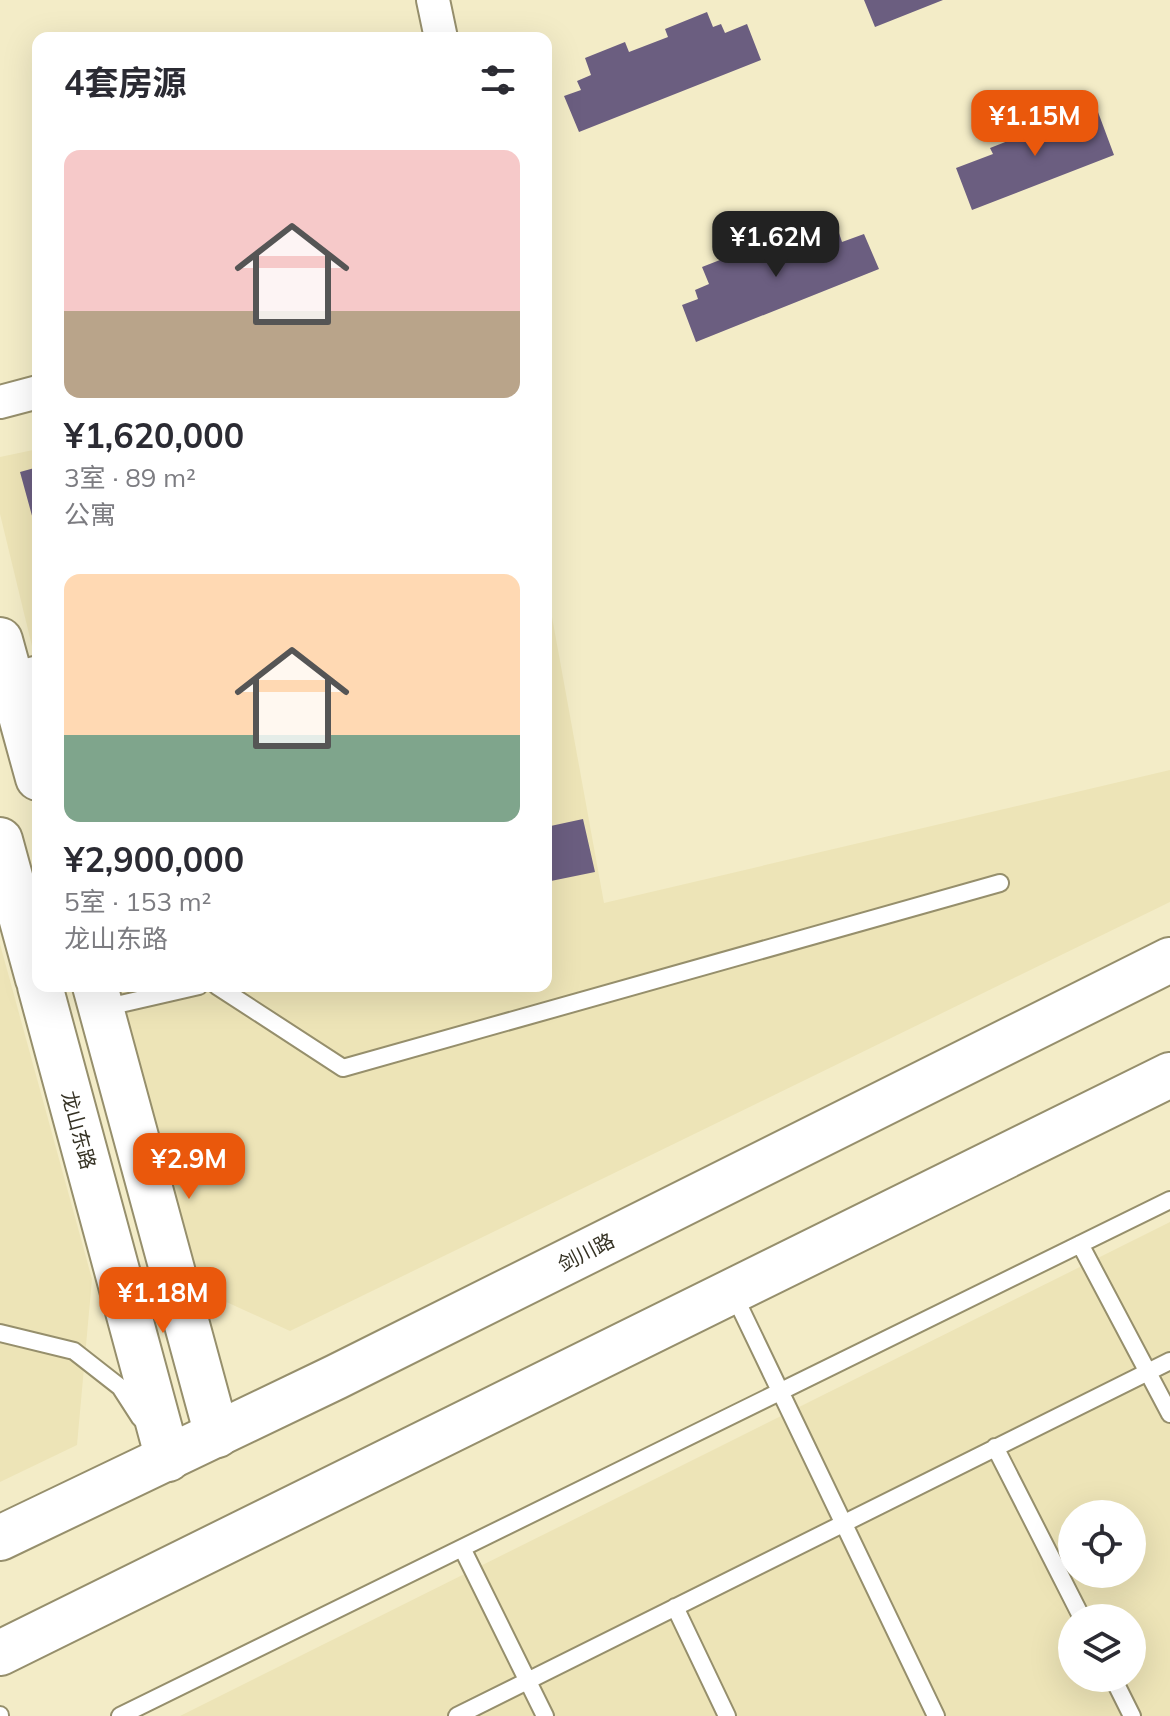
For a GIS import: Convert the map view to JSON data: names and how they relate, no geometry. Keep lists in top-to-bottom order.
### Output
{
  "streets": {
    "main road": ["龙山东路", "剑川路"]
  },
  "crossings": [
    ["龙山东路", "剑川路"]
  ],
  "page": {
    "heading": "4套房源",
    "price": [
      "¥1.15M",
      "¥1.62M",
      "¥2.9M",
      "¥1.18M"
    ],
    "list": [
      {
        "name": "¥1,620,000",
        "note": "3室 · 89 m² · 公寓"
      },
      {
        "name": "¥2,900,000",
        "note": "5室 · 153 m² · 龙山东路"
      }
    ]
  }
}
